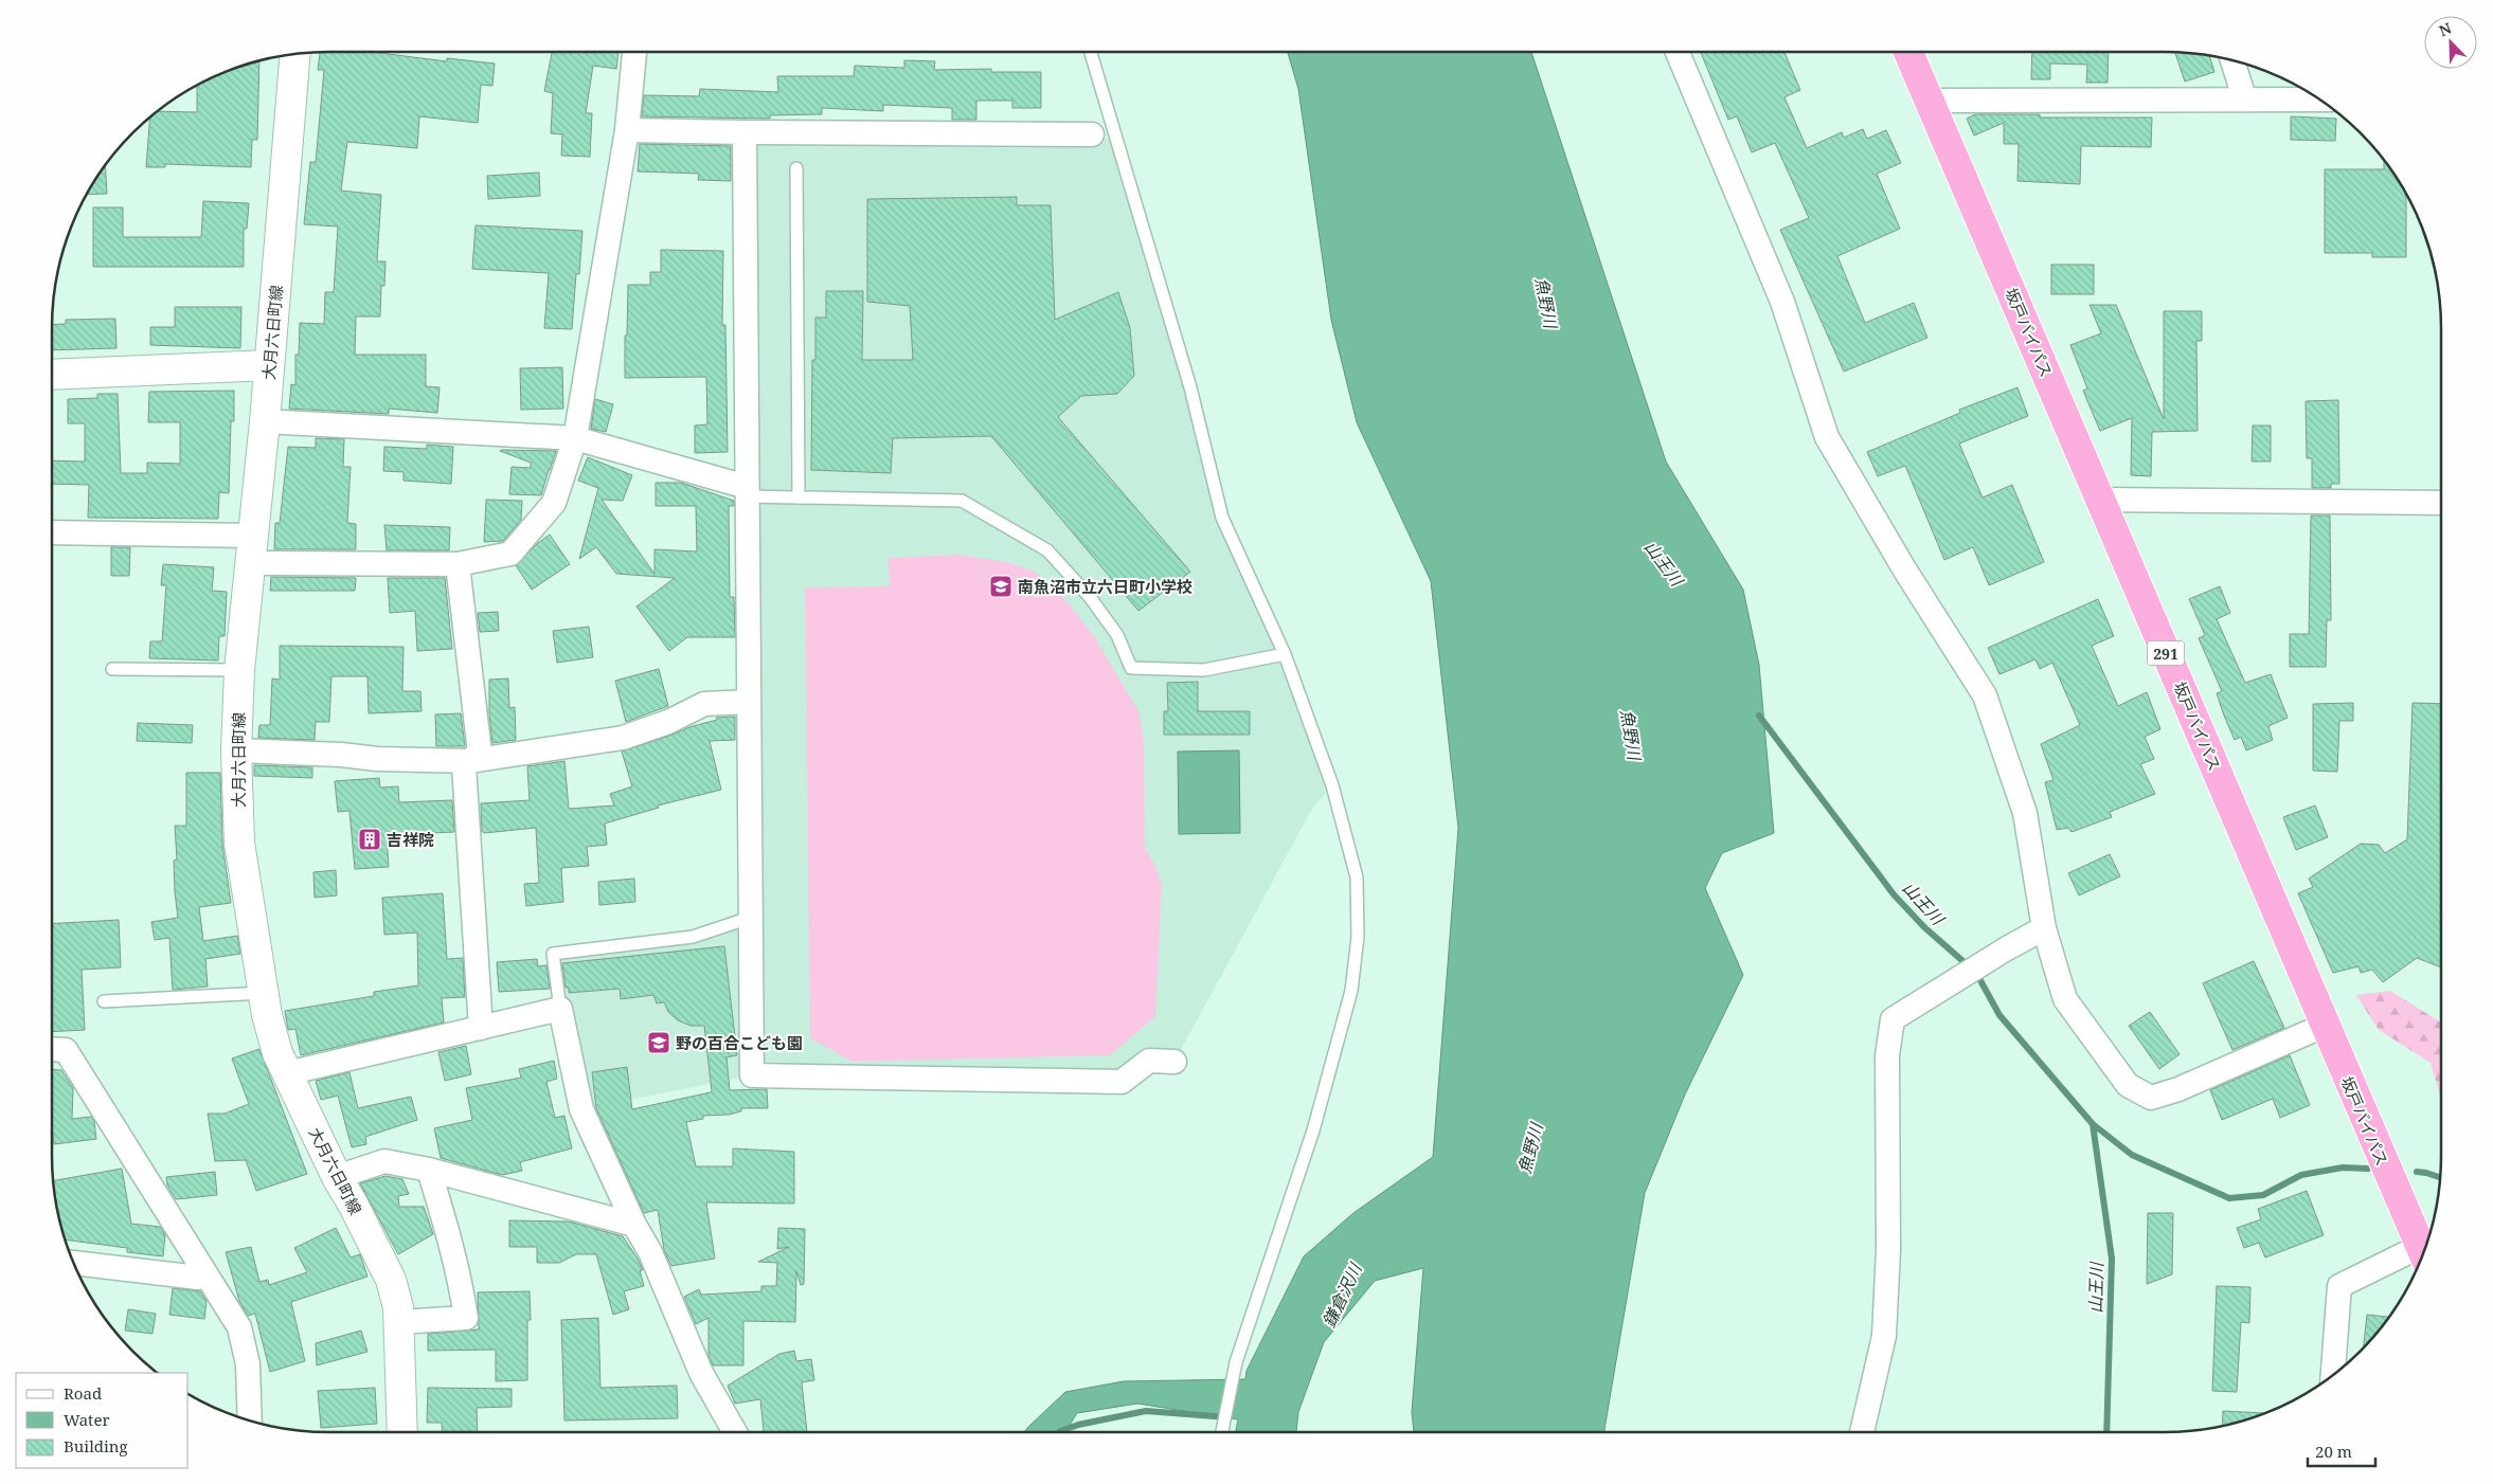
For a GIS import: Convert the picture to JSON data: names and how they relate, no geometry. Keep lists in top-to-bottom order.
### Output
{
  "streets": {
    "highway": ["坂戸バイパス", "291"],
    "main road": ["大月六日町線"]
  },
  "water": ["魚野川", "山王川", "鎌倉沢川"],
  "places": {
    "school or university": ["南魚沼市立六日町小学校", "野の百合こども園"],
    "building": ["吉祥院"]
  },
  "legend": ["Road", "Water", "Building"],
  "scale_bar": "20 m",
  "north": "top left"
}
